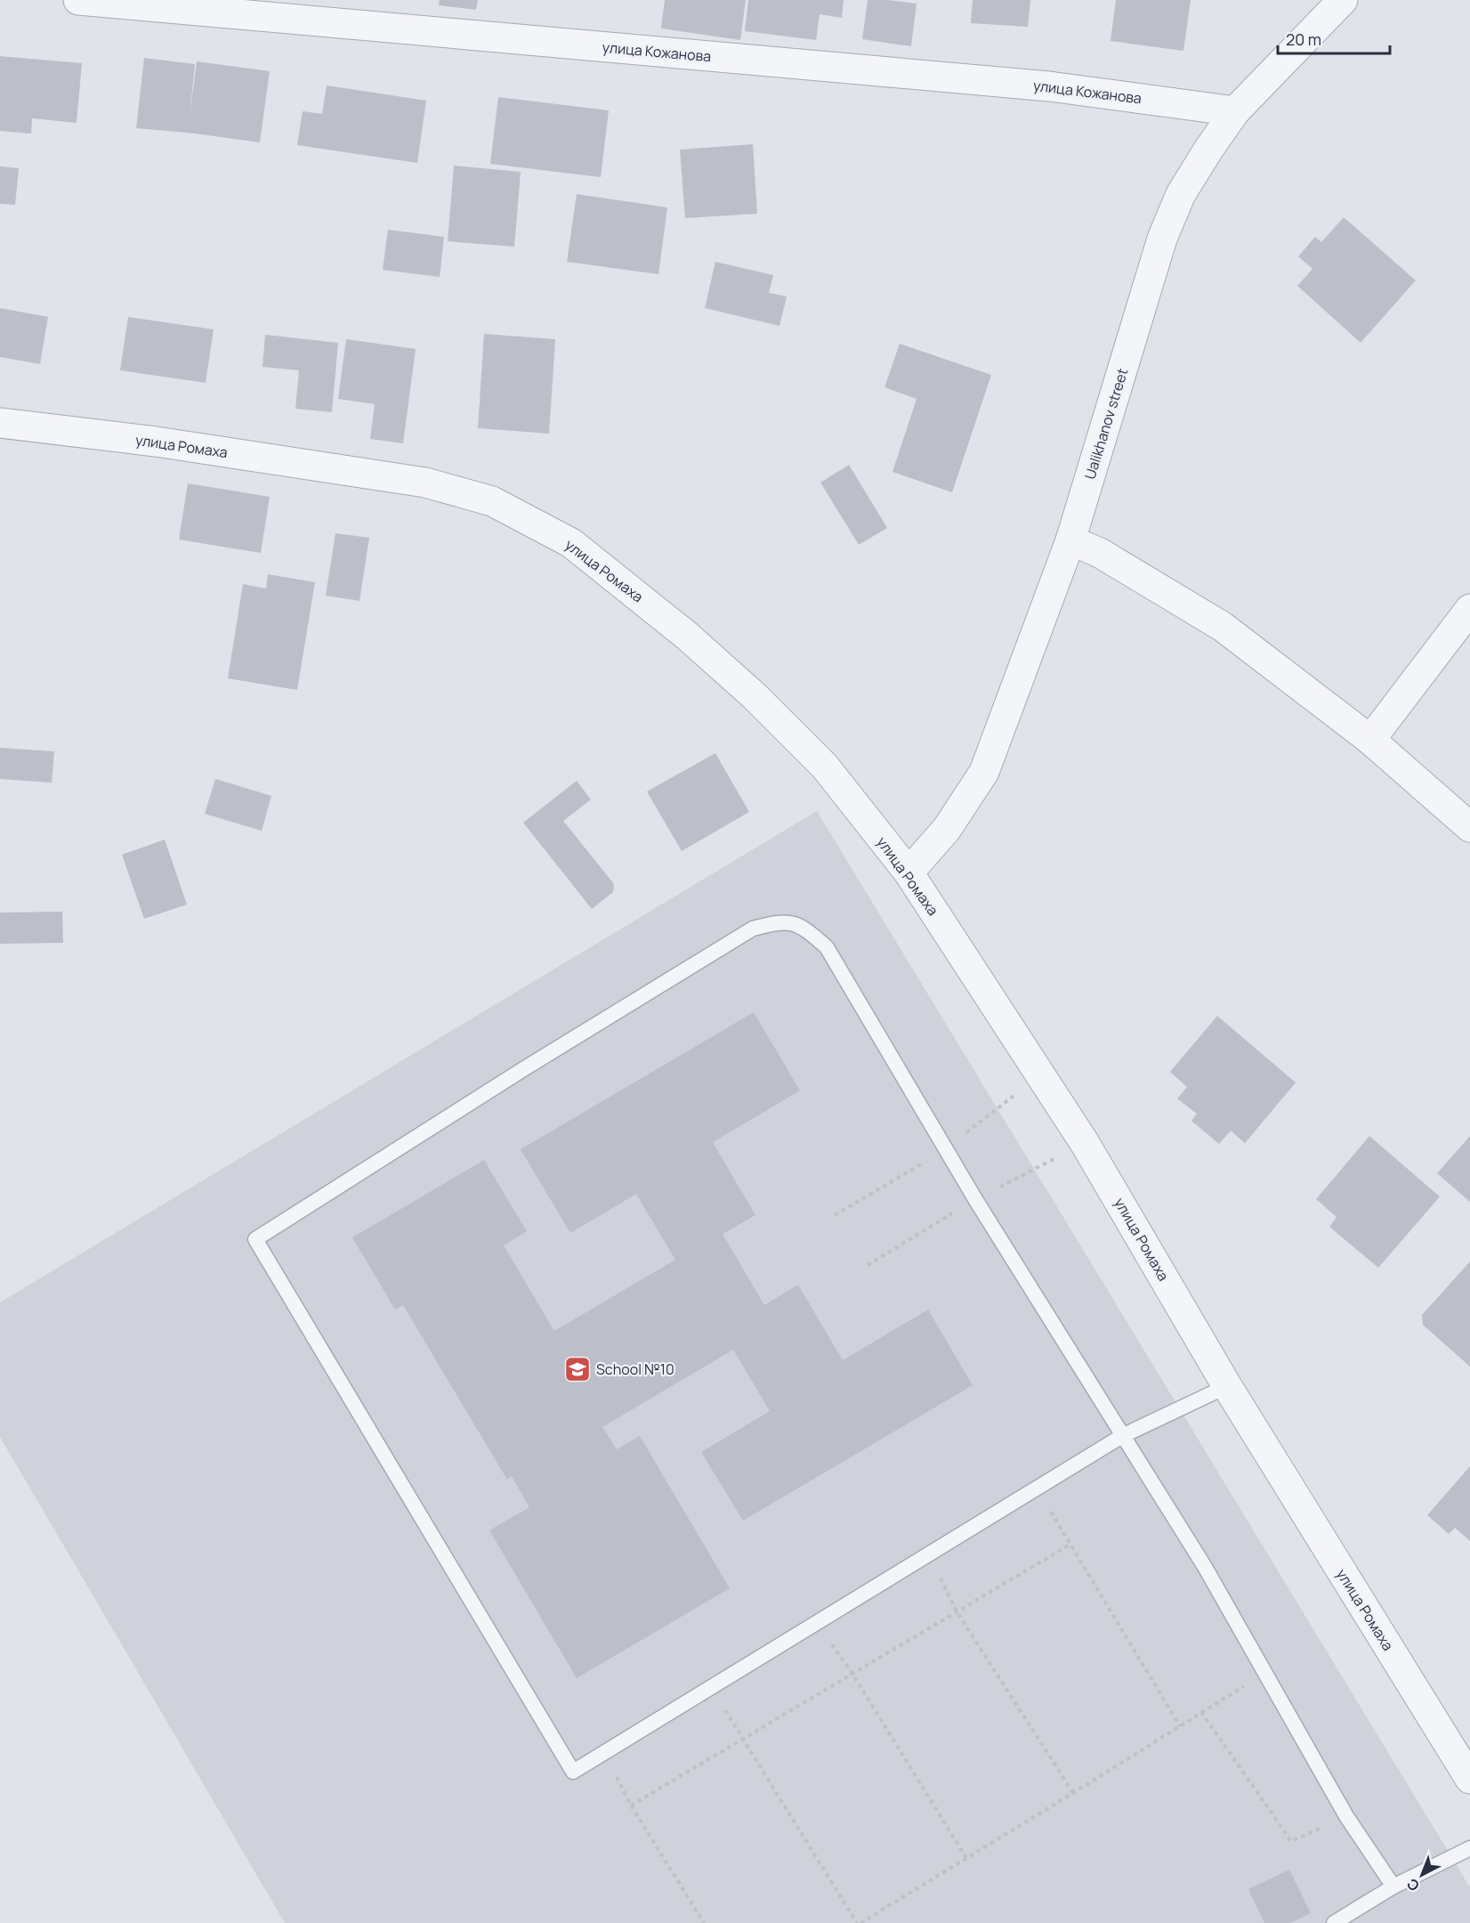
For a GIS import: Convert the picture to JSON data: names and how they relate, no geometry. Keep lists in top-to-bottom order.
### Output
{
  "streets": {
    "street": ["улица Кожанова", "Ualikhanov street", "улица Ромаха"]
  },
  "crossings": [
    ["улица Кожанова", "Ualikhanov street"],
    ["Ualikhanov street", "улица Ромаха"]
  ],
  "places": {
    "school or university": ["School №10"]
  },
  "scale_bar": "20 m",
  "north": "bottom left"
}
